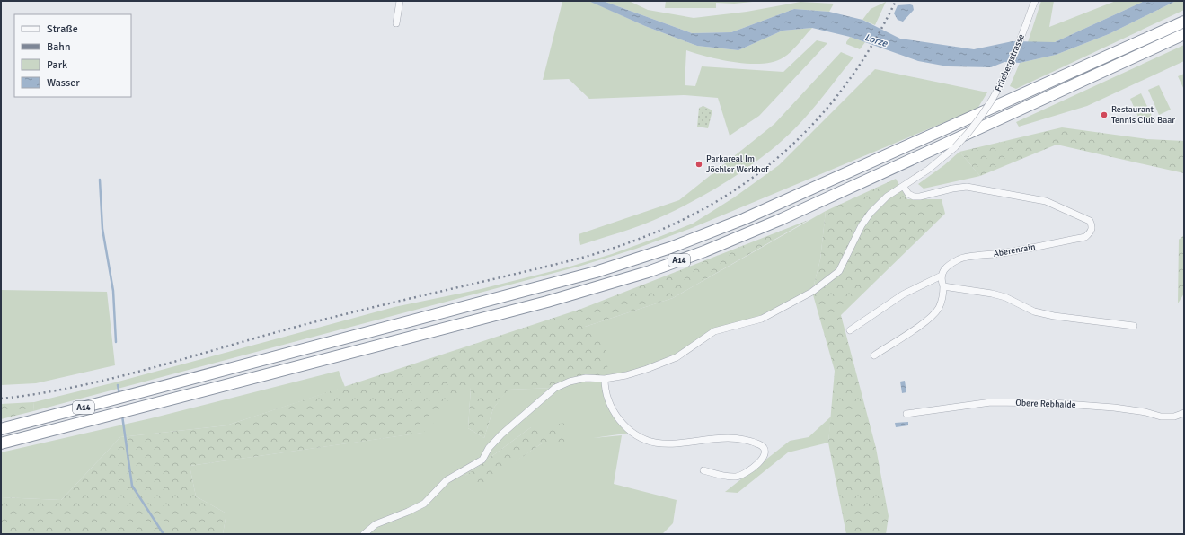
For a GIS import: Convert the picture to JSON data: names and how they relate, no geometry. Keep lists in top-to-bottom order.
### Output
{
  "streets": {
    "highway": ["A14"],
    "street": ["Früebergstrasse", "Aberenrain", "Obere Rebhalde"]
  },
  "crossings": [
    ["Früebergstrasse", "Aberenrain"]
  ],
  "water": ["Lorze"],
  "places": ["Restaurant Tennis Club Baar", "Parkareal Im Jöchler Werkhof"],
  "legend": [
    "Straße",
    "Bahn",
    "Park",
    "Wasser"
  ]
}
